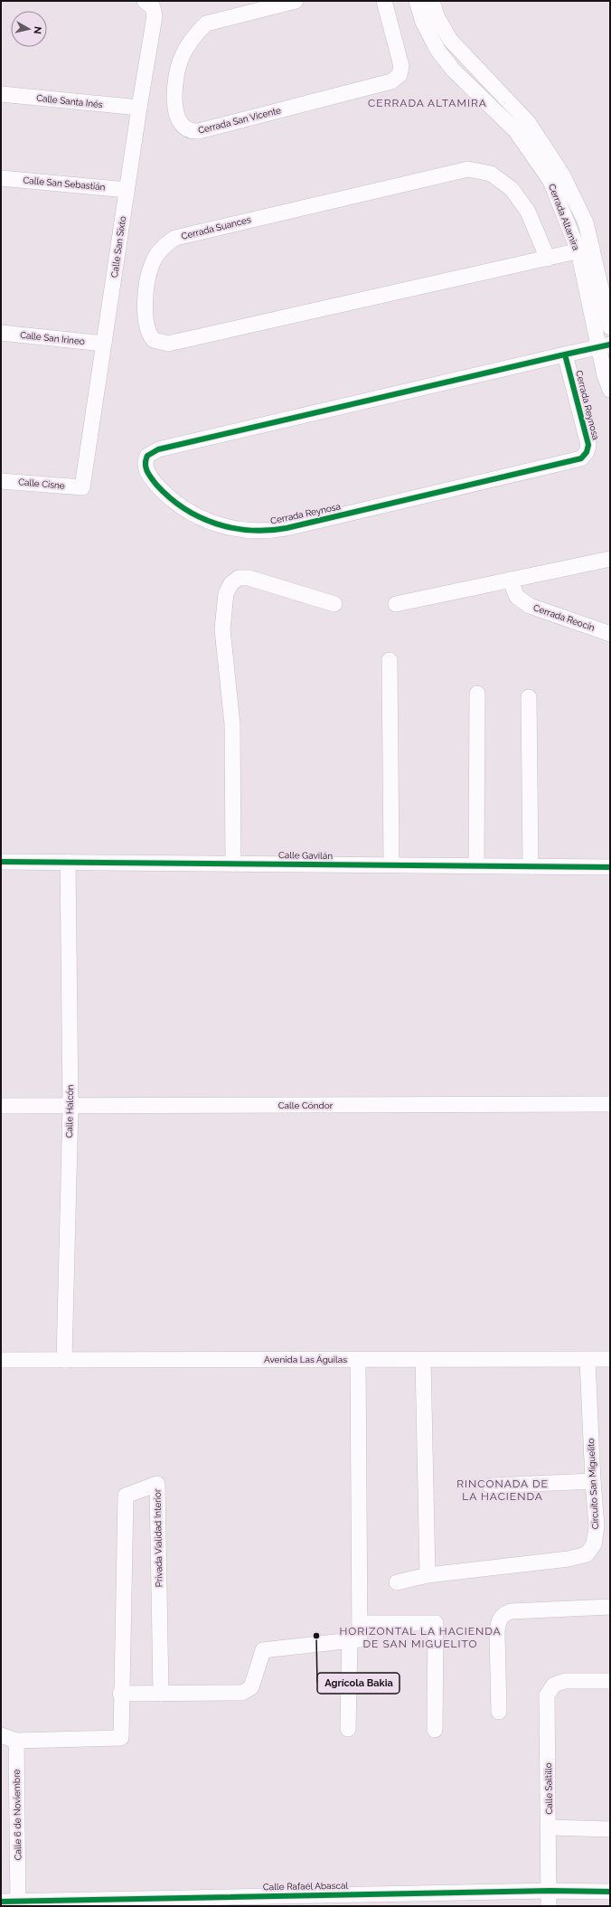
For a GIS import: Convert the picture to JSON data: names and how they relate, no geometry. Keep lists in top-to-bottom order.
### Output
{
  "streets": {
    "street": [
      "Calle Santa Inés",
      "Cerrada San Vicente",
      "Calle San Sebastián",
      "Cerrada Altamira",
      "Cerrada Suances",
      "Calle San Sixto",
      "Calle San Irineo",
      "Cerrada Reynosa",
      "Calle Cisne",
      "Cerrada Reocín",
      "Calle Gavilán",
      "Calle Cóndor",
      "Calle Halcón",
      "Avenida Las Águilas",
      "Circuito San Miguelito",
      "Privada Vialidad Interior",
      "Calle Saltillo",
      "Calle 6 de Noviembre",
      "Calle Rafaél Abascal"
    ]
  },
  "crossings": [
    ["Calle Santa Inés", "Calle San Sixto"],
    ["Calle San Sebastián", "Calle San Sixto"],
    ["Cerrada Altamira", "Cerrada Suances"],
    ["Cerrada Altamira", "Cerrada Reynosa"],
    ["Calle San Sixto", "Calle San Irineo"],
    ["Calle San Sixto", "Calle Cisne"],
    ["Calle Gavilán", "Calle Halcón"],
    ["Calle Cóndor", "Calle Halcón"],
    ["Calle Halcón", "Avenida Las Águilas"],
    ["Avenida Las Águilas", "Circuito San Miguelito"],
    ["Privada Vialidad Interior", "Calle 6 de Noviembre"],
    ["Calle Saltillo", "Calle Rafaél Abascal"],
    ["Calle 6 de Noviembre", "Calle Rafaél Abascal"]
  ],
  "districts": ["CERRADA ALTAMIRA", "RINCONADA DE LA HACIENDA", "HORIZONTAL LA HACIENDA DE SAN MIGUELITO"],
  "places": ["Agrícola Bakia"],
  "north": "right"
}
